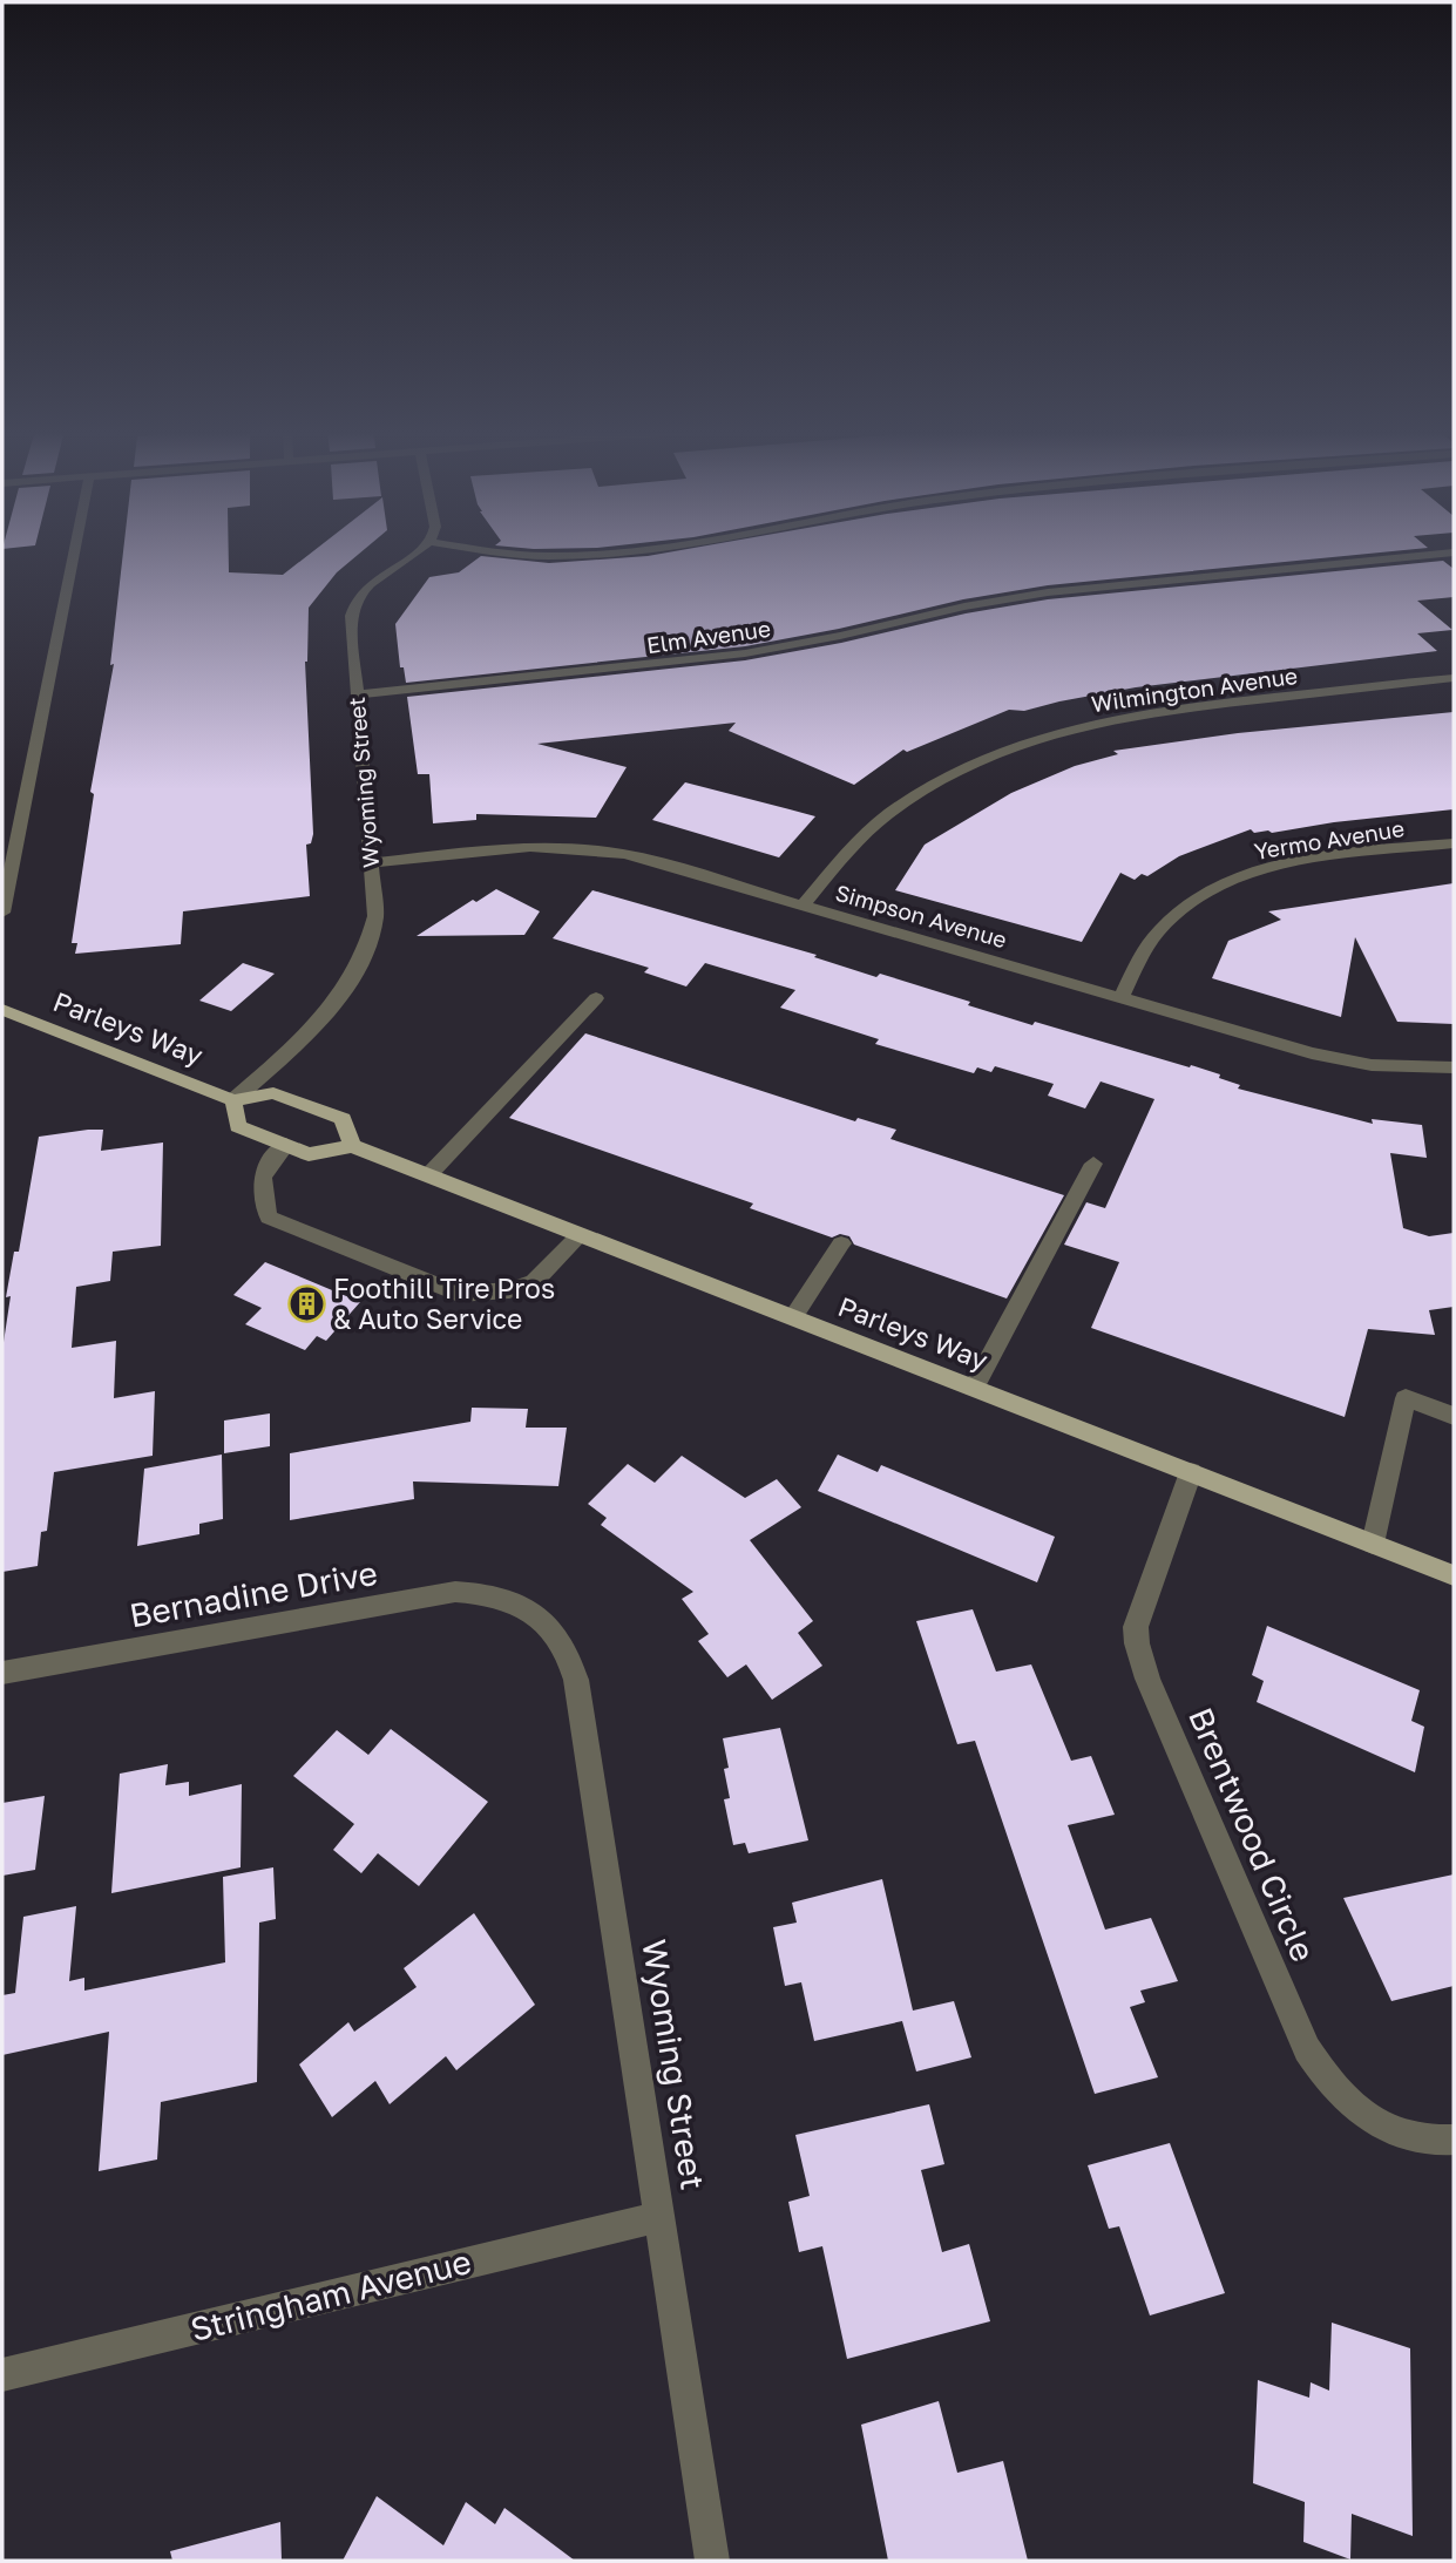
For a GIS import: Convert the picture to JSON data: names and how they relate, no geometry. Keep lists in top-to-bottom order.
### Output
{
  "streets": {
    "main road": ["Parleys Way"],
    "street": [
      "Elm Avenue",
      "Wilmington Avenue",
      "Wyoming Street",
      "Yermo Avenue",
      "Simpson Avenue",
      "Bernadine Drive",
      "Brentwood Circle",
      "Stringham Avenue"
    ]
  },
  "crossings": [
    ["Elm Avenue", "Wyoming Street"],
    ["Wilmington Avenue", "Simpson Avenue"],
    ["Wyoming Street", "Simpson Avenue"],
    ["Wyoming Street", "Parleys Way"],
    ["Wyoming Street", "Bernadine Drive"],
    ["Wyoming Street", "Stringham Avenue"],
    ["Yermo Avenue", "Simpson Avenue"],
    ["Parleys Way", "Brentwood Circle"]
  ],
  "places": {
    "building": ["Foothill Tire Pros & Auto Service"]
  }
}
